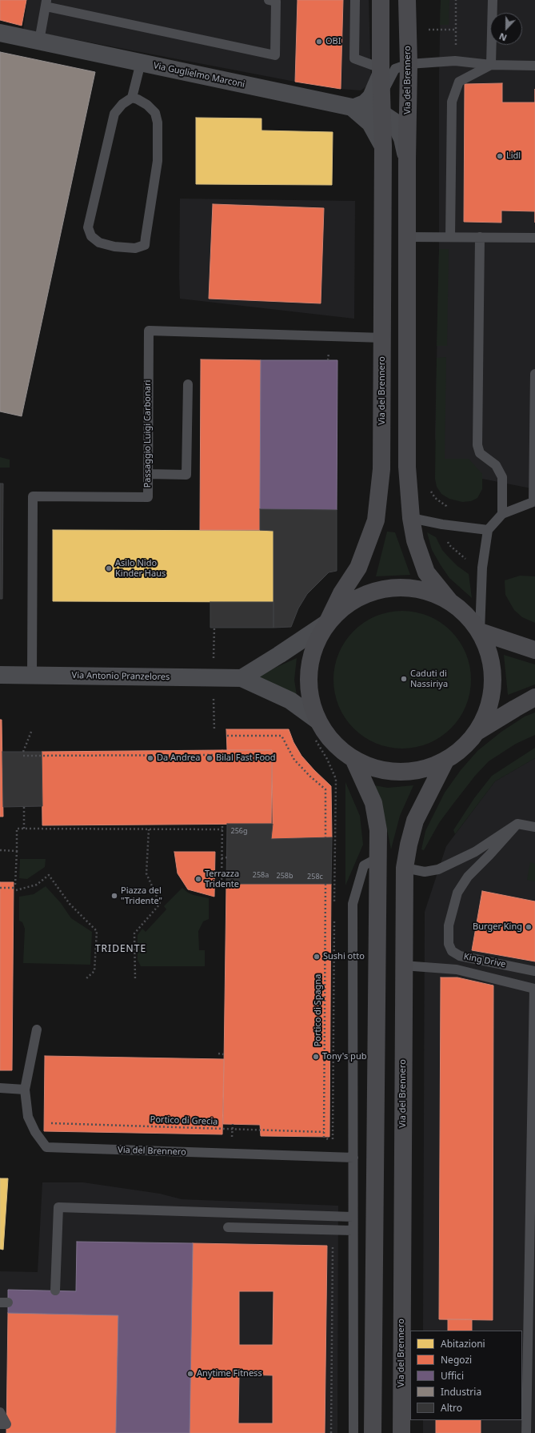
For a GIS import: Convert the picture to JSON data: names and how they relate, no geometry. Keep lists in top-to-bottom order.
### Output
{
  "streets": {
    "main road": ["Via del Brennero"],
    "street": ["Via Guglielmo Marconi", "Via Antonio Pranzelores"],
    "lane": ["Passaggio Luigi Carbonari", "King Drive"],
    "path": ["Portico di Spagna", "Portico di Grecia"]
  },
  "crossings": [
    ["Via Guglielmo Marconi", "Via del Brennero"],
    ["Via del Brennero", "Passaggio Luigi Carbonari"],
    ["Passaggio Luigi Carbonari", "Via Antonio Pranzelores"],
    ["Portico di Spagna", "Portico di Grecia"]
  ],
  "districts": ["TRIDENTE"],
  "places": [
    "OBI",
    "Lidl",
    "Asilo Nido Kinder Haus",
    "Caduti di Nassiriya",
    "Da Andrea",
    "Bilal Fast Food",
    "Terrazza Tridente",
    "Piazza del \"Tridente\"",
    "Burger King",
    "Sushi otto",
    "Tony's pub",
    "Anytime Fitness"
  ],
  "house_numbers": [
    "256g",
    "258a",
    "258b",
    "258c"
  ],
  "legend": [
    "Abitazioni",
    "Negozi",
    "Uffici",
    "Industria",
    "Altro"
  ],
  "north": "bottom"
}
